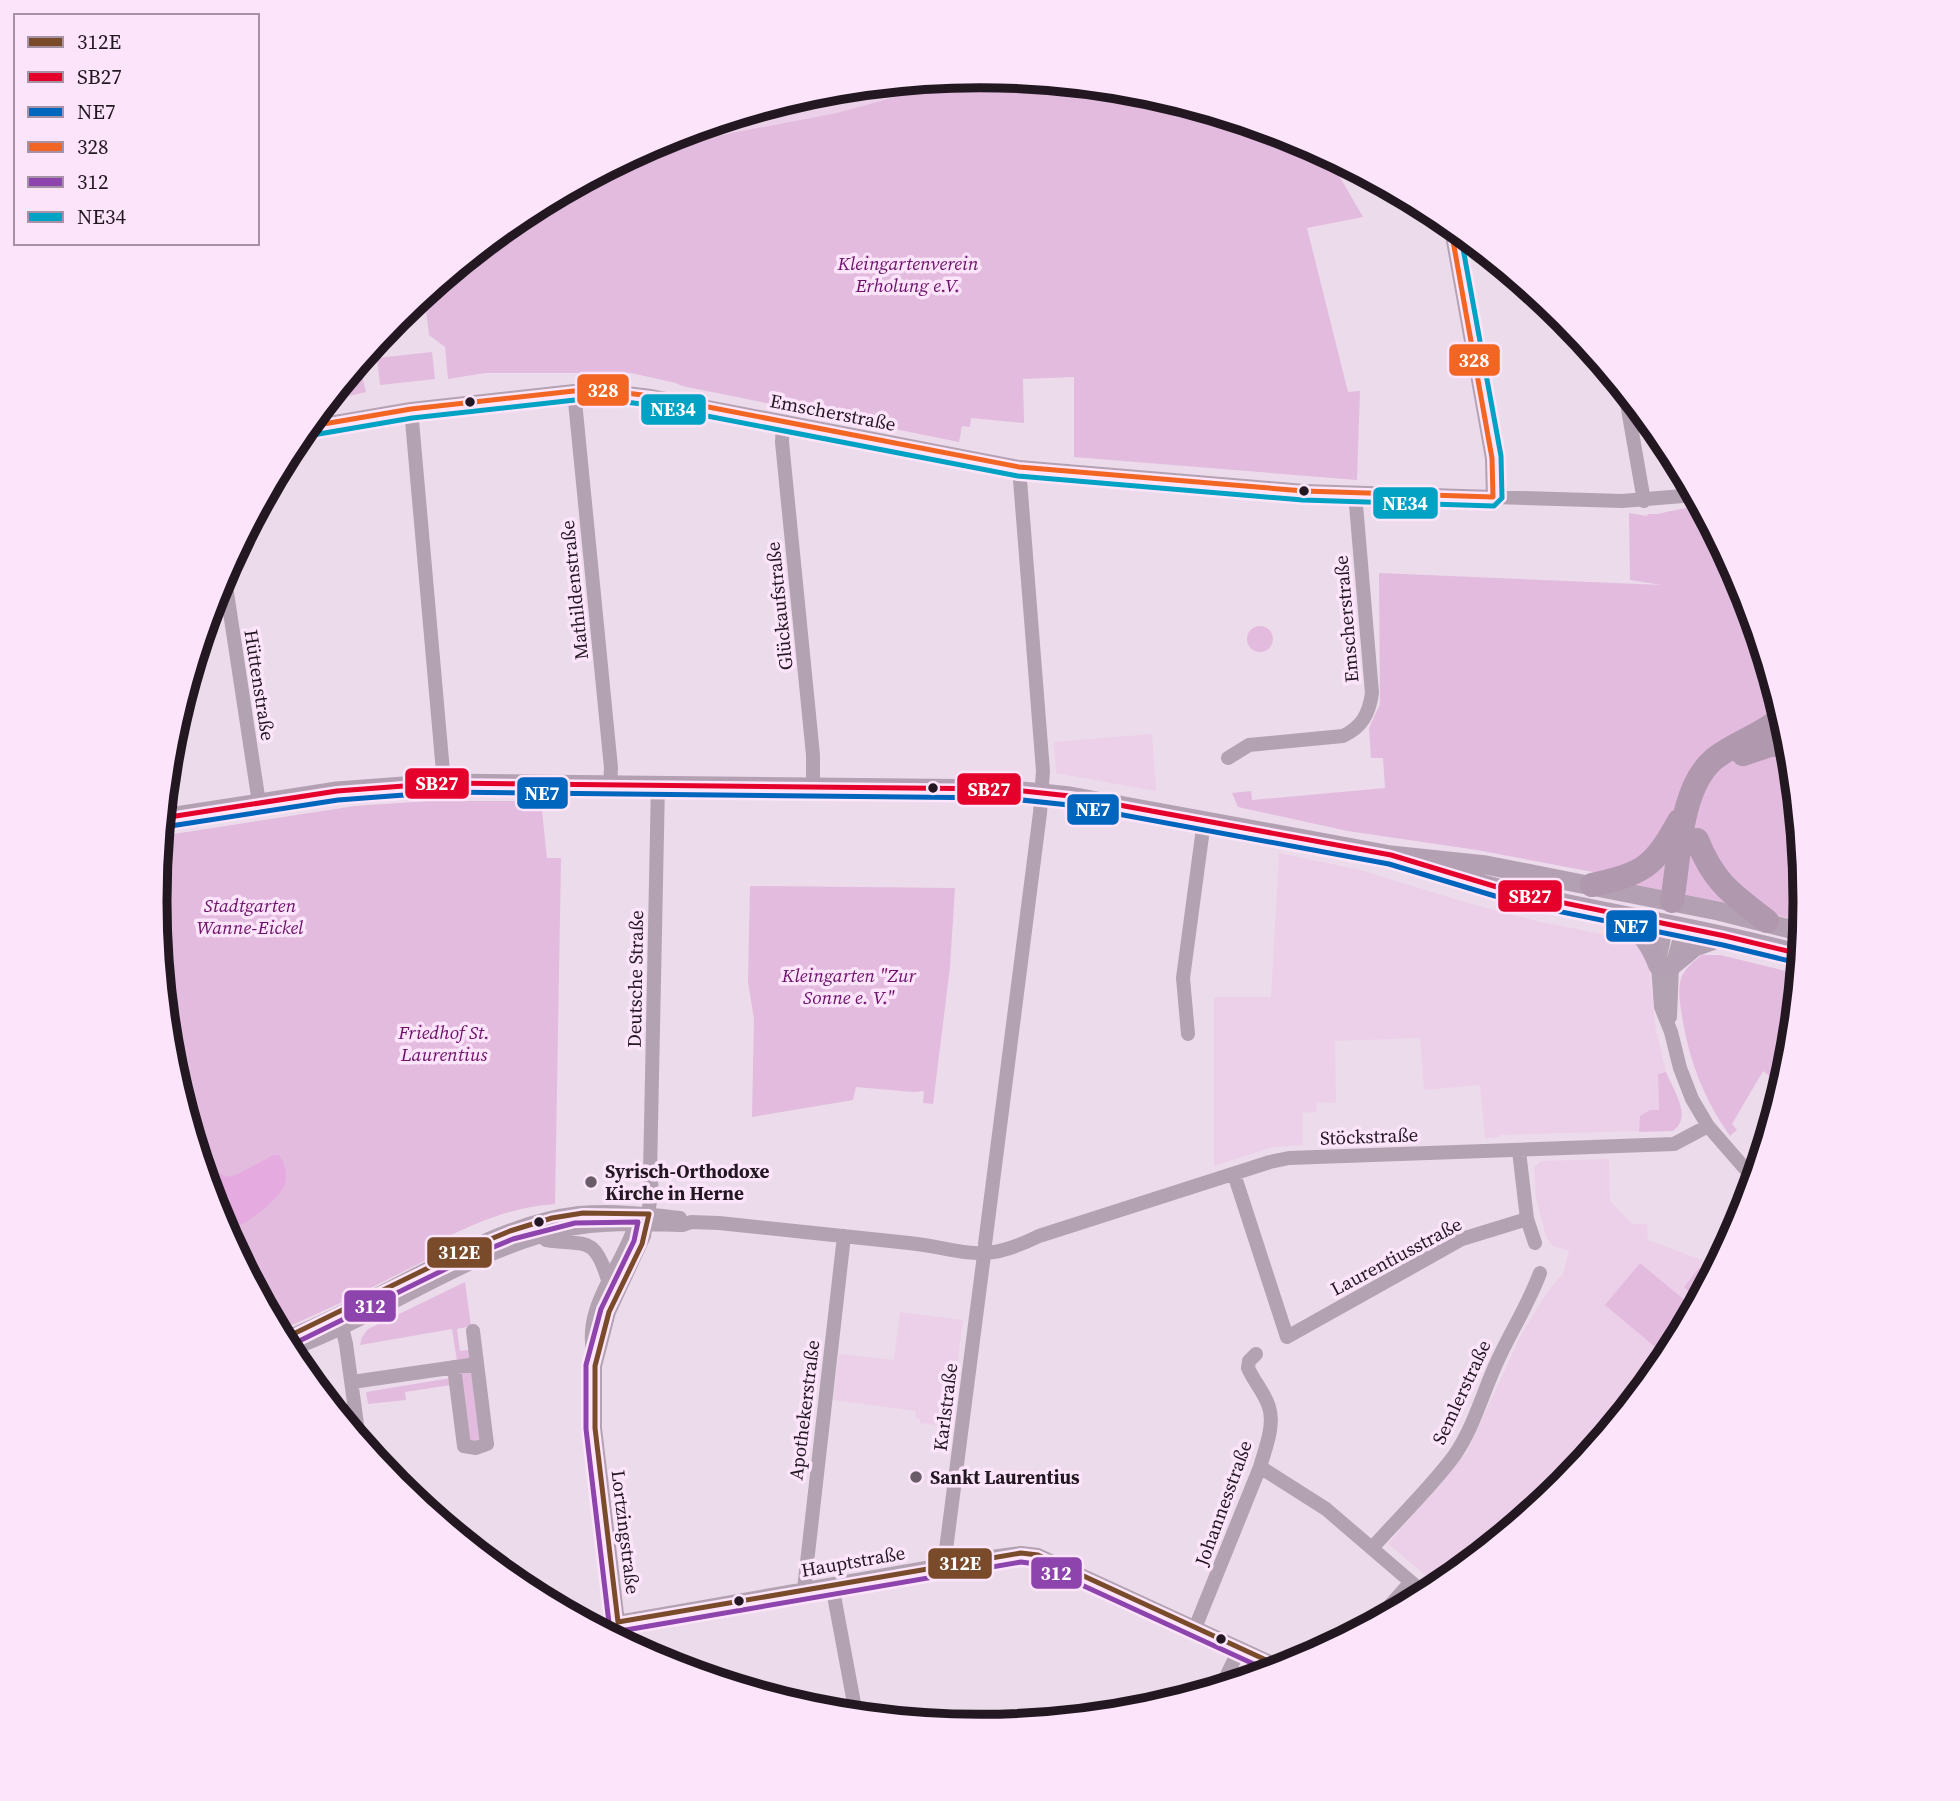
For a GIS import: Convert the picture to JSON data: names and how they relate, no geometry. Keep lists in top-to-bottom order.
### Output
{
  "streets": {
    "street": [
      "Emscherstraße",
      "Mathildenstraße",
      "Glückaufstraße",
      "Hüttenstraße",
      "Deutsche Straße",
      "Stöckstraße",
      "Laurentiusstraße",
      "Semlerstraße",
      "Karlstraße",
      "Apothekerstraße",
      "Johannesstraße",
      "Lortzingstraße",
      "Hauptstraße"
    ]
  },
  "crossings": [
    ["Emscherstraße", "Mathildenstraße"],
    ["Emscherstraße", "Glückaufstraße"],
    ["Emscherstraße", "Karlstraße"],
    ["Deutsche Straße", "Lortzingstraße"],
    ["Stöckstraße", "Laurentiusstraße"],
    ["Stöckstraße", "Karlstraße"],
    ["Stöckstraße", "Apothekerstraße"],
    ["Stöckstraße", "Lortzingstraße"],
    ["Karlstraße", "Hauptstraße"],
    ["Apothekerstraße", "Hauptstraße"],
    ["Johannesstraße", "Hauptstraße"],
    ["Lortzingstraße", "Hauptstraße"]
  ],
  "parks": [
    "Kleingartenverein Erholung e.V.",
    "Stadtgarten Wanne-Eickel",
    "Kleingarten \"Zur Sonne e. V.\"",
    "Friedhof St. Laurentius"
  ],
  "places": ["Syrisch-Orthodoxe Kirche in Herne", "Sankt Laurentius"],
  "lines": [
    "transit line 328",
    "transit line NE34",
    "transit line SB27",
    "transit line NE7",
    "transit line 312E",
    "transit line 312"
  ],
  "legend": [
    "312E",
    "SB27",
    "NE7",
    "328",
    "312",
    "NE34"
  ]
}
